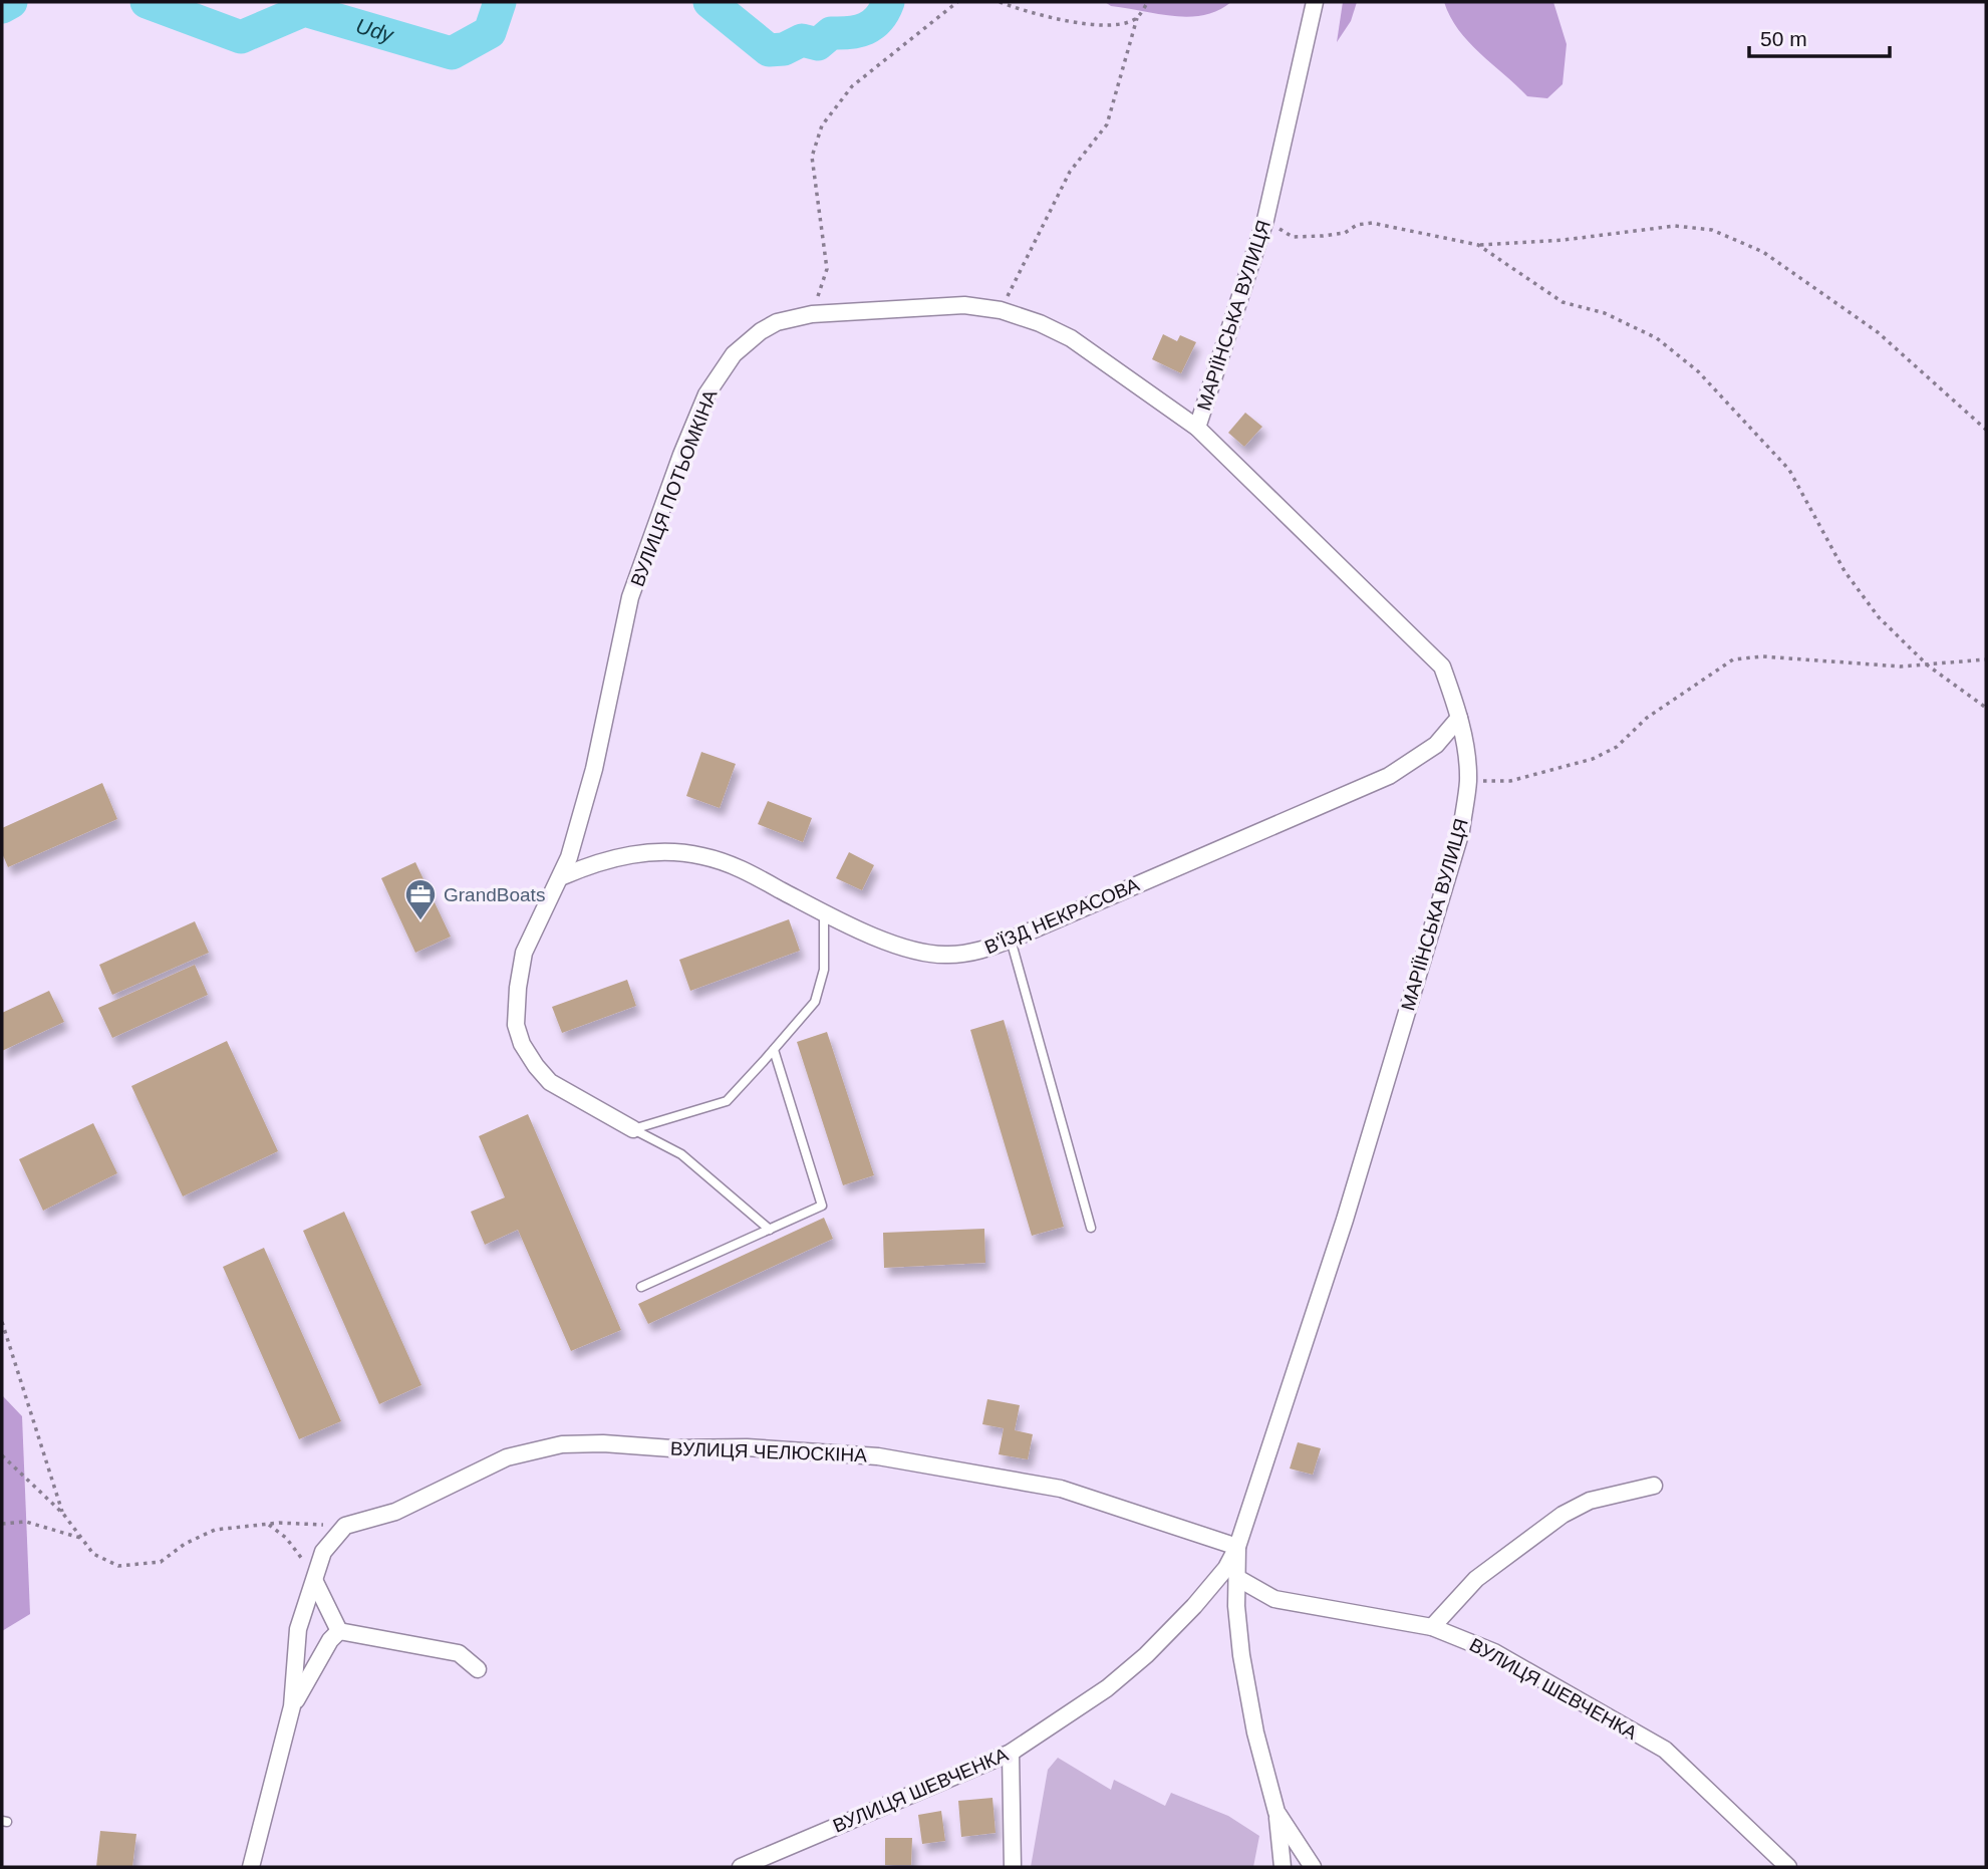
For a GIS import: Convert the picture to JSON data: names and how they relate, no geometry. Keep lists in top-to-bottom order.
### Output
{
  "streets": {
    "street": [
      "МАРІЇНСЬКА ВУЛИЦЯ",
      "ВУЛИЦЯ ПОТЬОМКІНА",
      "В'ЇЗД НЕКРАСОВА",
      "ВУЛИЦЯ ЧЕЛЮСКІНА",
      "ВУЛИЦЯ ШЕВЧЕНКА"
    ]
  },
  "crossings": [
    ["МАРІЇНСЬКА ВУЛИЦЯ", "ВУЛИЦЯ ПОТЬОМКІНА"],
    ["МАРІЇНСЬКА ВУЛИЦЯ", "В'ЇЗД НЕКРАСОВА"],
    ["МАРІЇНСЬКА ВУЛИЦЯ", "ВУЛИЦЯ ЧЕЛЮСКІНА"],
    ["МАРІЇНСЬКА ВУЛИЦЯ", "ВУЛИЦЯ ШЕВЧЕНКА"],
    ["ВУЛИЦЯ ПОТЬОМКІНА", "В'ЇЗД НЕКРАСОВА"],
    ["ВУЛИЦЯ ЧЕЛЮСКІНА", "ВУЛИЦЯ ШЕВЧЕНКА"]
  ],
  "water": ["Udy"],
  "places": {
    "office": ["GrandBoats"]
  },
  "scale_bar": "50 m"
}
